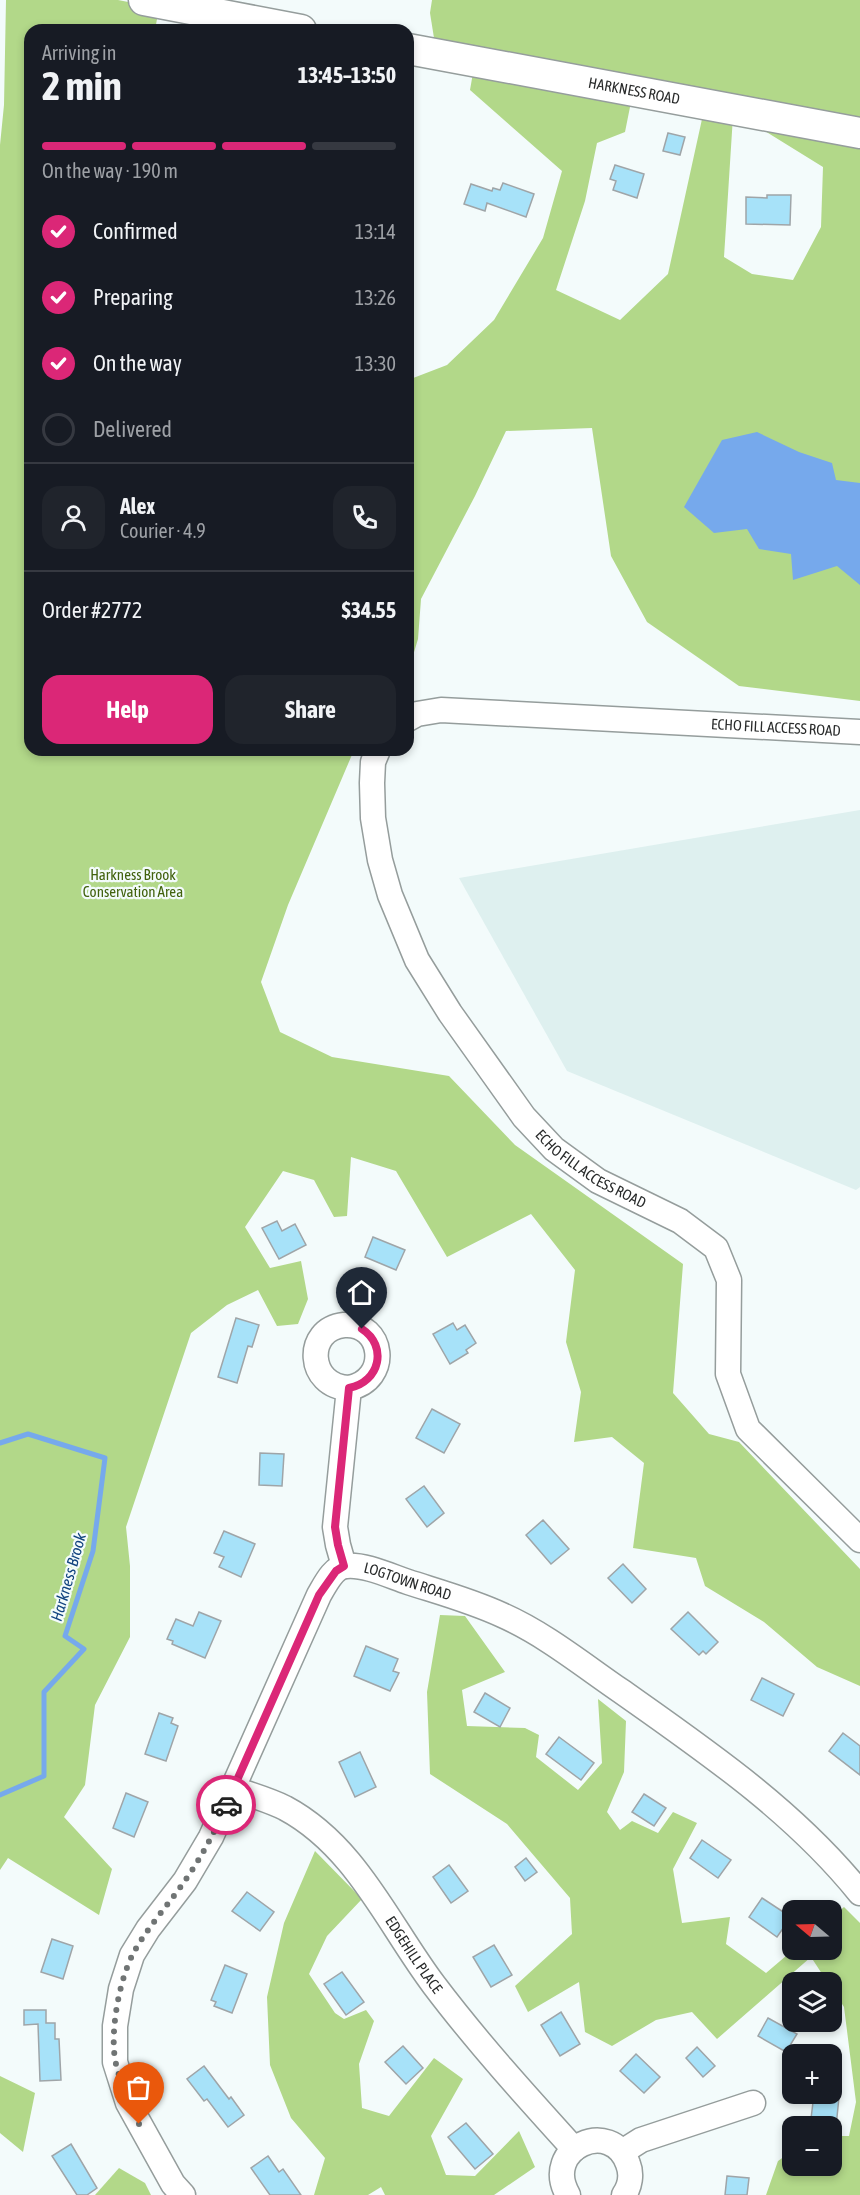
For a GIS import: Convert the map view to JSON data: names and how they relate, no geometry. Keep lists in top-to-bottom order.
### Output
{
  "streets": {
    "main road": ["HARKNESS ROAD"],
    "street": ["ECHO FILL ACCESS ROAD", "LOGTOWN ROAD", "EDGEHILL PLACE"]
  },
  "crossings": [
    ["LOGTOWN ROAD", "EDGEHILL PLACE"]
  ],
  "water": ["Harkness Brook"],
  "parks": ["Harkness Brook Conservation Area"],
  "north": "left",
  "page": {
    "heading": ["2 min", "Arriving in", "13:45–13:50"],
    "panel": [
      "Alex",
      "Courier · 4.9",
      "Order #2772",
      "$34.55"
    ],
    "bar": "On the way · 190 m",
    "list": [
      ["Confirmed", "13:14"],
      ["Preparing", "13:26"],
      ["On the way", "13:30"],
      "Delivered"
    ],
    "buttons": ["Help", "Share"],
    "map_buttons": ["+", "−"]
  }
}
